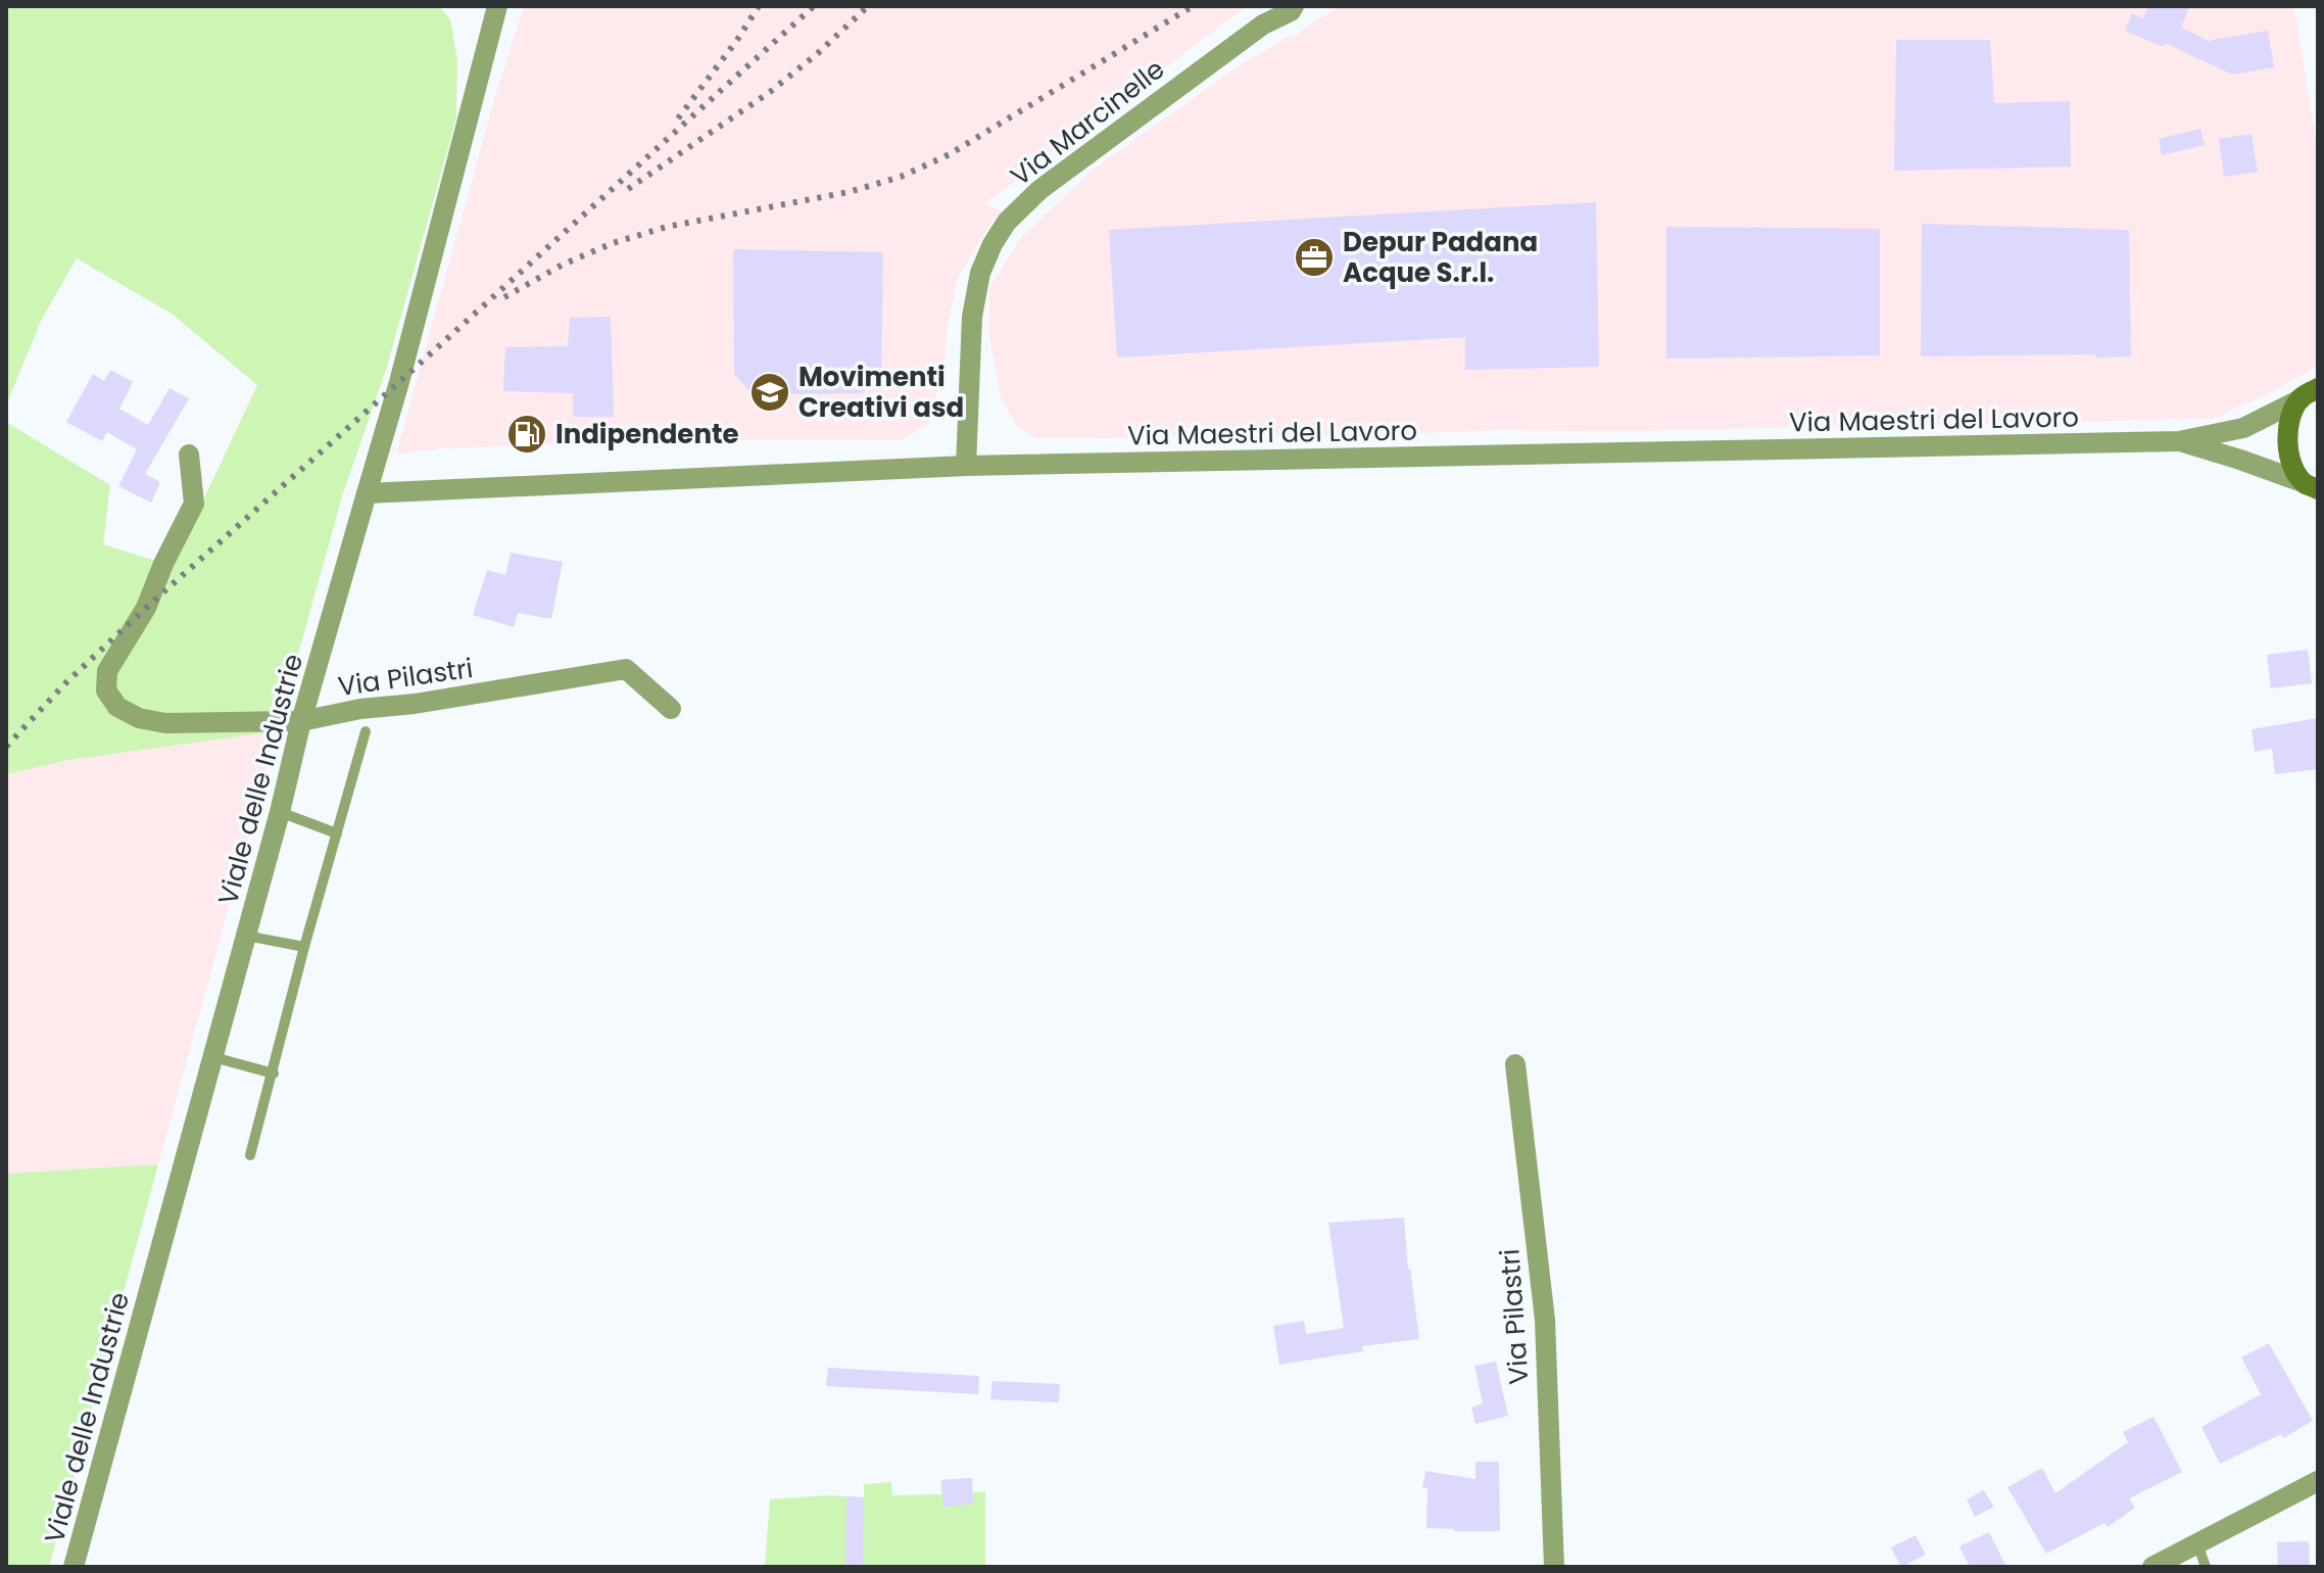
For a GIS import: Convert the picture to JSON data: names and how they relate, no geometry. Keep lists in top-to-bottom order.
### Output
{
  "streets": {
    "street": [
      "Via Marcinelle",
      "Via Maestri del Lavoro",
      "Via Pilastri",
      "Viale delle Industrie"
    ]
  },
  "crossings": [
    ["Via Marcinelle", "Via Maestri del Lavoro"],
    ["Via Maestri del Lavoro", "Viale delle Industrie"],
    ["Via Pilastri", "Viale delle Industrie"]
  ],
  "places": {
    "office": ["Depur Padana Acque S.r.l."],
    "school or university": ["Movimenti Creativi asd"],
    "fuel station": ["Indipendente"]
  }
}
